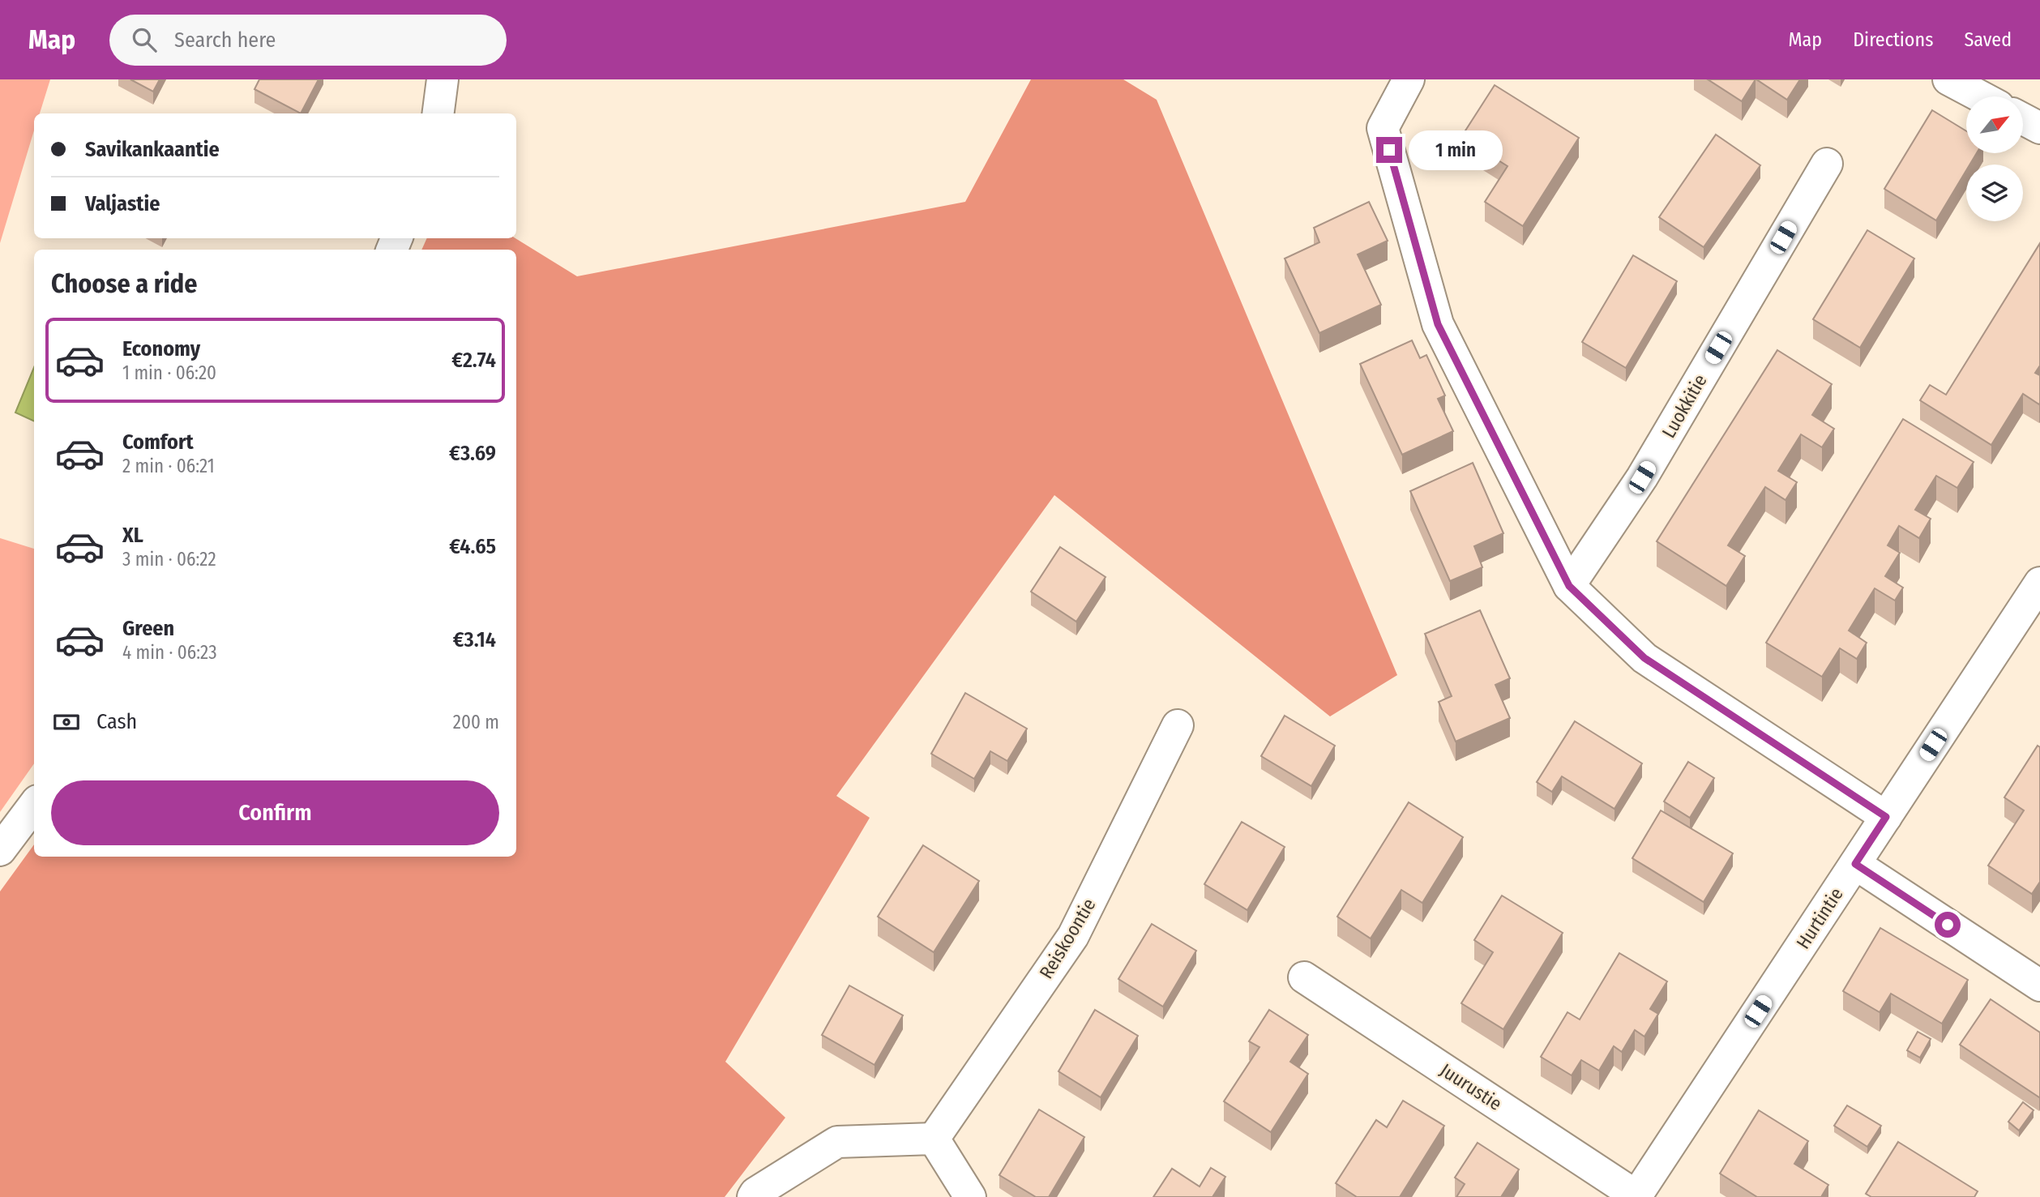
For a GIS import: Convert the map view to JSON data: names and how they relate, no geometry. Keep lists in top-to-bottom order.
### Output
{
  "streets": {
    "street": [
      "Luokkitie",
      "Hurtintie",
      "Reiskoontie",
      "Juurustie"
    ]
  },
  "crossings": [
    ["Hurtintie", "Juurustie"]
  ],
  "north": "top right",
  "page": {
    "header": "Map",
    "search": "Search here",
    "nav": ["Map", "Directions", "Saved"],
    "banner": ["Savikankaantie", "Valjastie"],
    "bubble": "1 min",
    "heading": "Choose a ride",
    "list": [
      {
        "name": "Economy",
        "note": "1 min · 06:20",
        "value": "€2.74"
      },
      {
        "name": "Comfort",
        "note": "2 min · 06:21",
        "value": "€3.69"
      },
      {
        "name": "XL",
        "note": "3 min · 06:22",
        "value": "€4.65"
      },
      {
        "name": "Green",
        "note": "4 min · 06:23",
        "value": "€3.14"
      }
    ],
    "pay": ["Cash", "200 m"],
    "buttons": "Confirm"
  }
}
